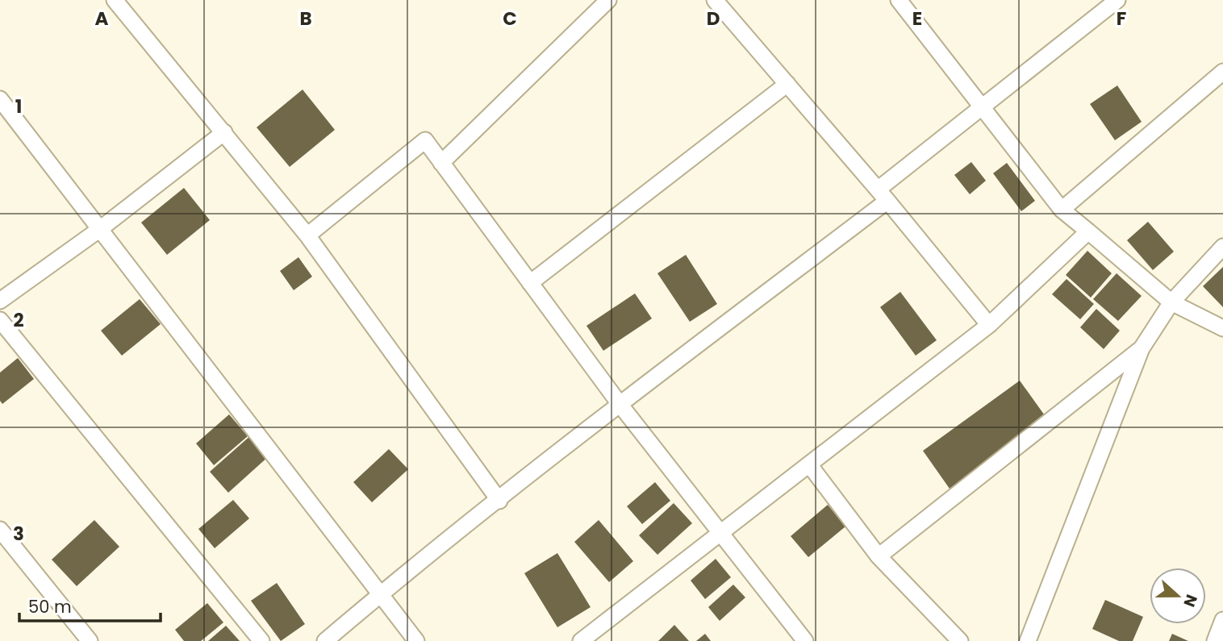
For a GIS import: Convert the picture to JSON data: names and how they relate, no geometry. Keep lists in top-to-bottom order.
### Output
{
  "scale_bar": "50 m",
  "north": "right",
  "grid": {
    "columns": [
      "A",
      "B",
      "C",
      "D",
      "E",
      "F"
    ],
    "rows": ["1", "2", "3"]
  }
}
